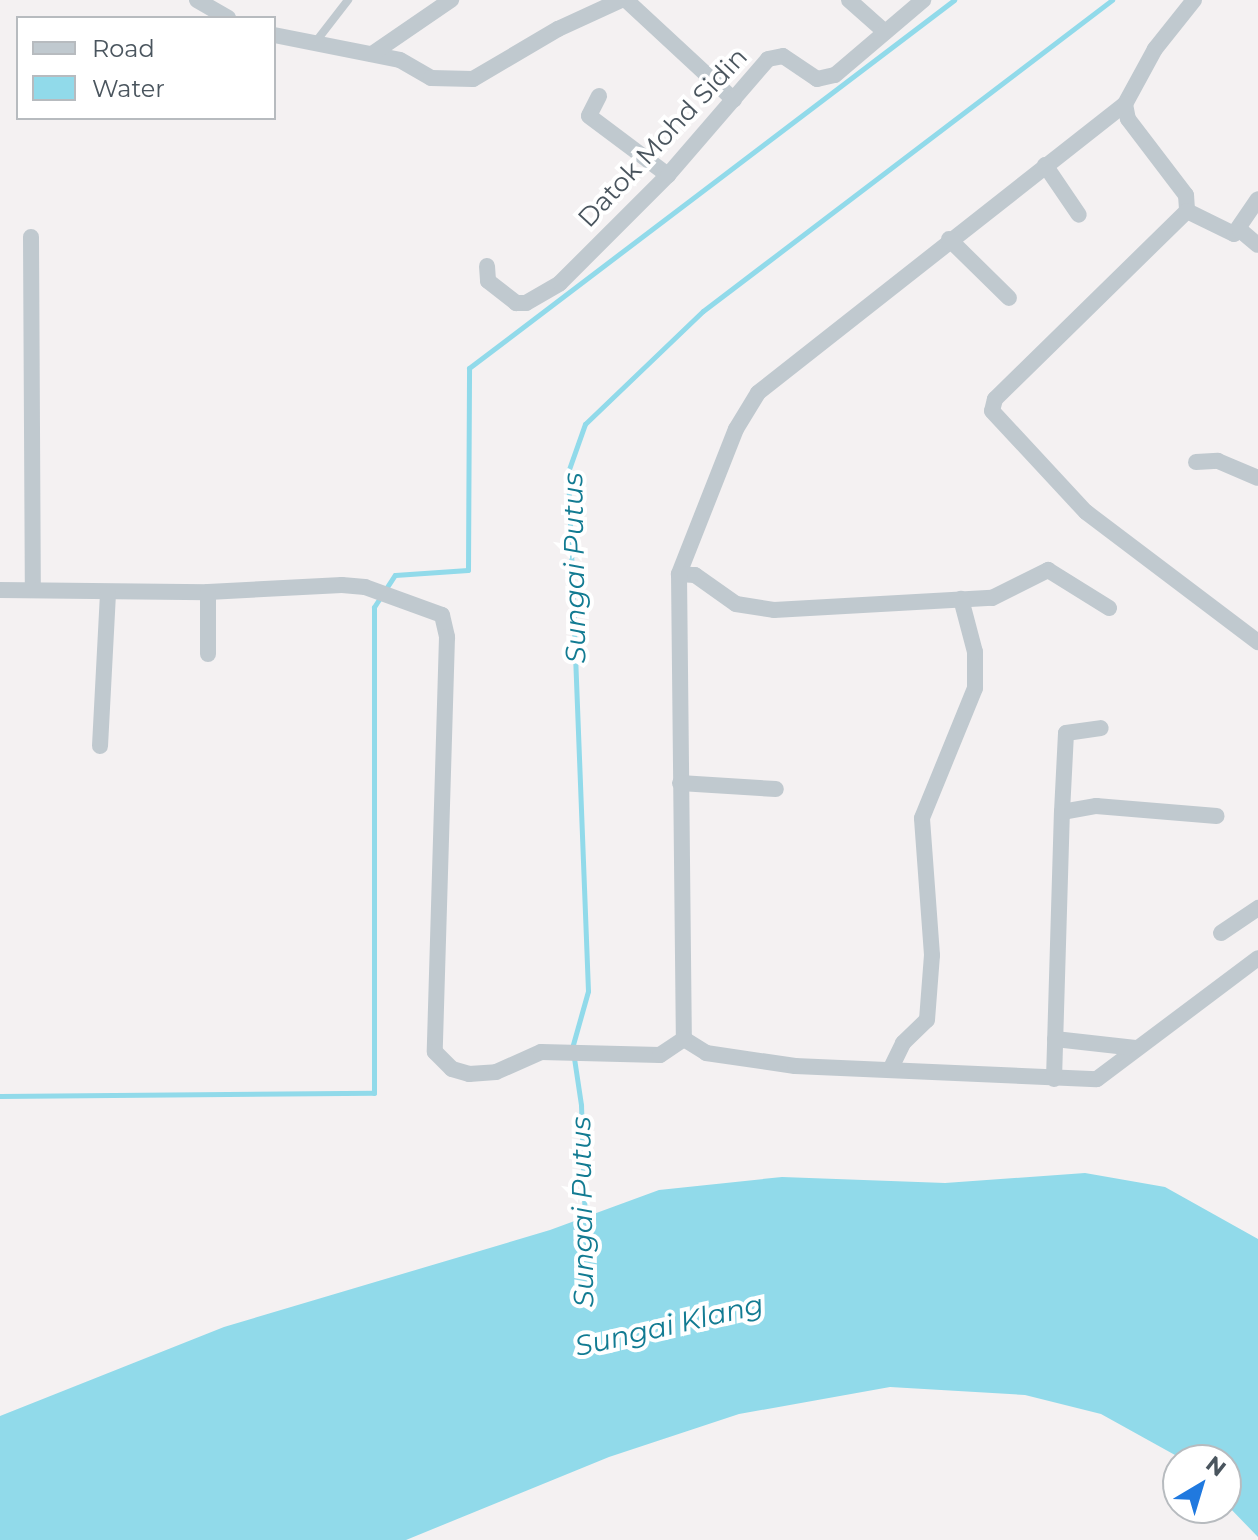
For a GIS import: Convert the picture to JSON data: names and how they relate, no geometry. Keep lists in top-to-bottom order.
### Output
{
  "streets": {
    "street": ["Datok Mohd Sidin"]
  },
  "water": ["Sungai Putus", "Sungai Klang"],
  "legend": ["Road", "Water"],
  "north": "top right"
}
